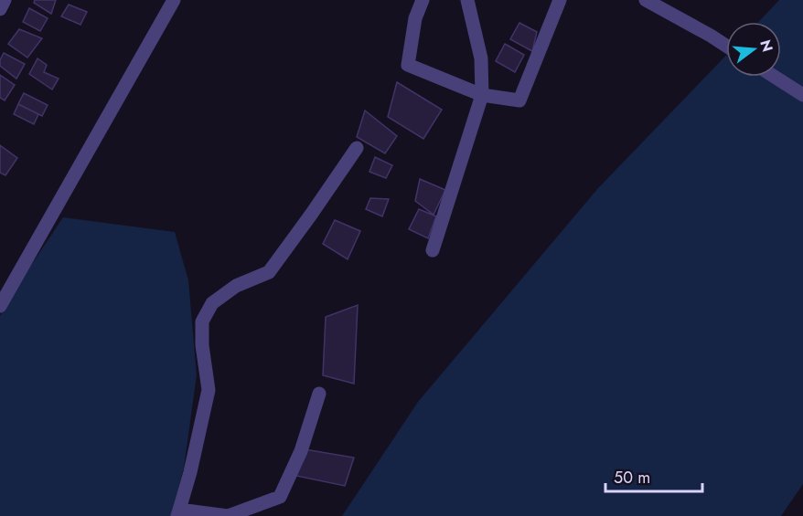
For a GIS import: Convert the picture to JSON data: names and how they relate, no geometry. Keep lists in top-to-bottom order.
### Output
{
  "scale_bar": "50 m",
  "north": "right"
}
